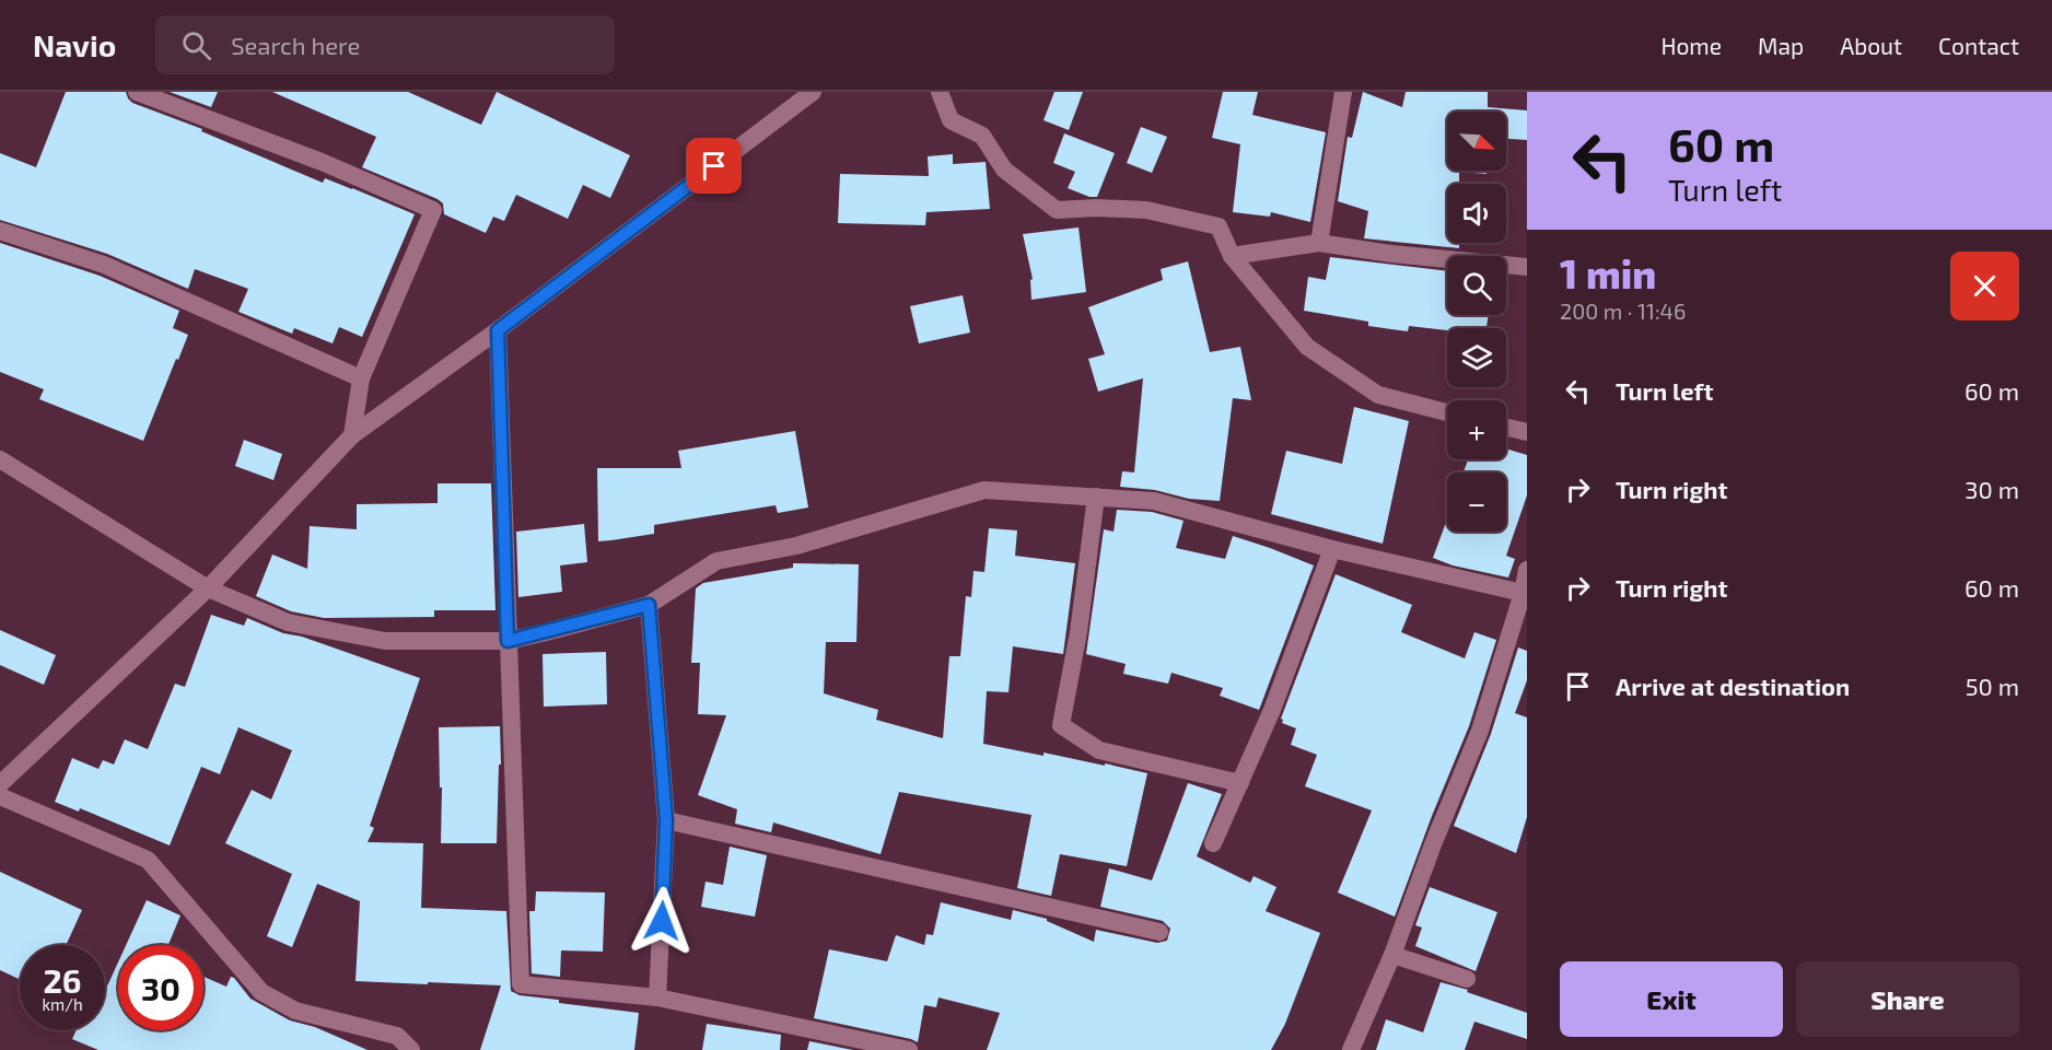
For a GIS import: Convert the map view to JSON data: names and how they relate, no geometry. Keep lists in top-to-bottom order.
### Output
{
  "north": "bottom right",
  "page": {
    "header": "Navio",
    "search": "Search here",
    "nav": [
      "Home",
      "Map",
      "About",
      "Contact"
    ],
    "turn": ["60 m", "Turn left"],
    "map_buttons": ["+", "−"],
    "heading": ["1 min", "200 m · 11:46"],
    "list": [
      {
        "name": "Turn left",
        "value": "60 m"
      },
      {
        "name": "Turn right",
        "value": "30 m"
      },
      {
        "name": "Turn right",
        "value": "60 m"
      },
      {
        "name": "Arrive at destination",
        "value": "50 m"
      }
    ],
    "speed": "26 km/h",
    "limit": "30",
    "buttons": ["Exit", "Share"]
  }
}
